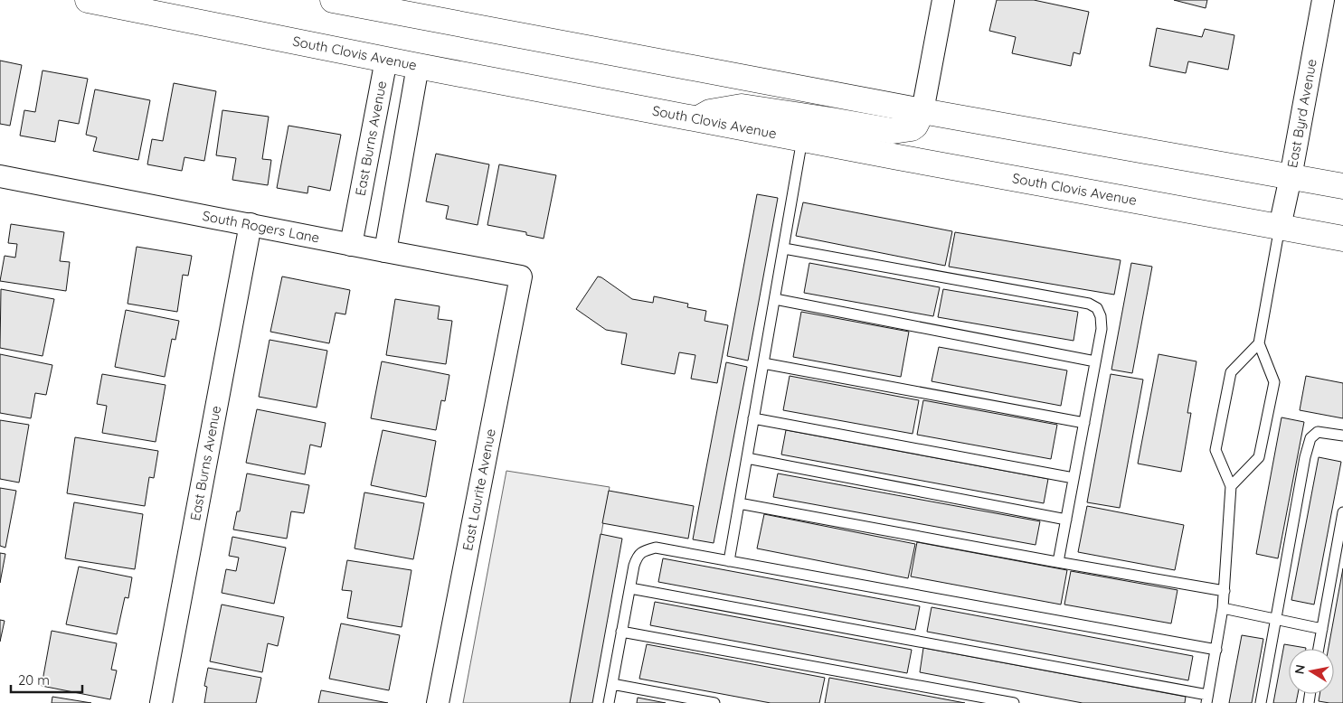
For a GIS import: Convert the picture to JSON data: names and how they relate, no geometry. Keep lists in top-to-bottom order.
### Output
{
  "streets": {
    "main road": ["South Clovis Avenue"],
    "street": [
      "East Byrd Avenue",
      "East Burns Avenue",
      "South Rogers Lane",
      "East Laurite Avenue"
    ]
  },
  "crossings": [
    ["South Clovis Avenue", "East Byrd Avenue"],
    ["South Clovis Avenue", "East Burns Avenue"],
    ["East Burns Avenue", "South Rogers Lane"],
    ["South Rogers Lane", "East Laurite Avenue"]
  ],
  "scale_bar": "20 m",
  "north": "left"
}
